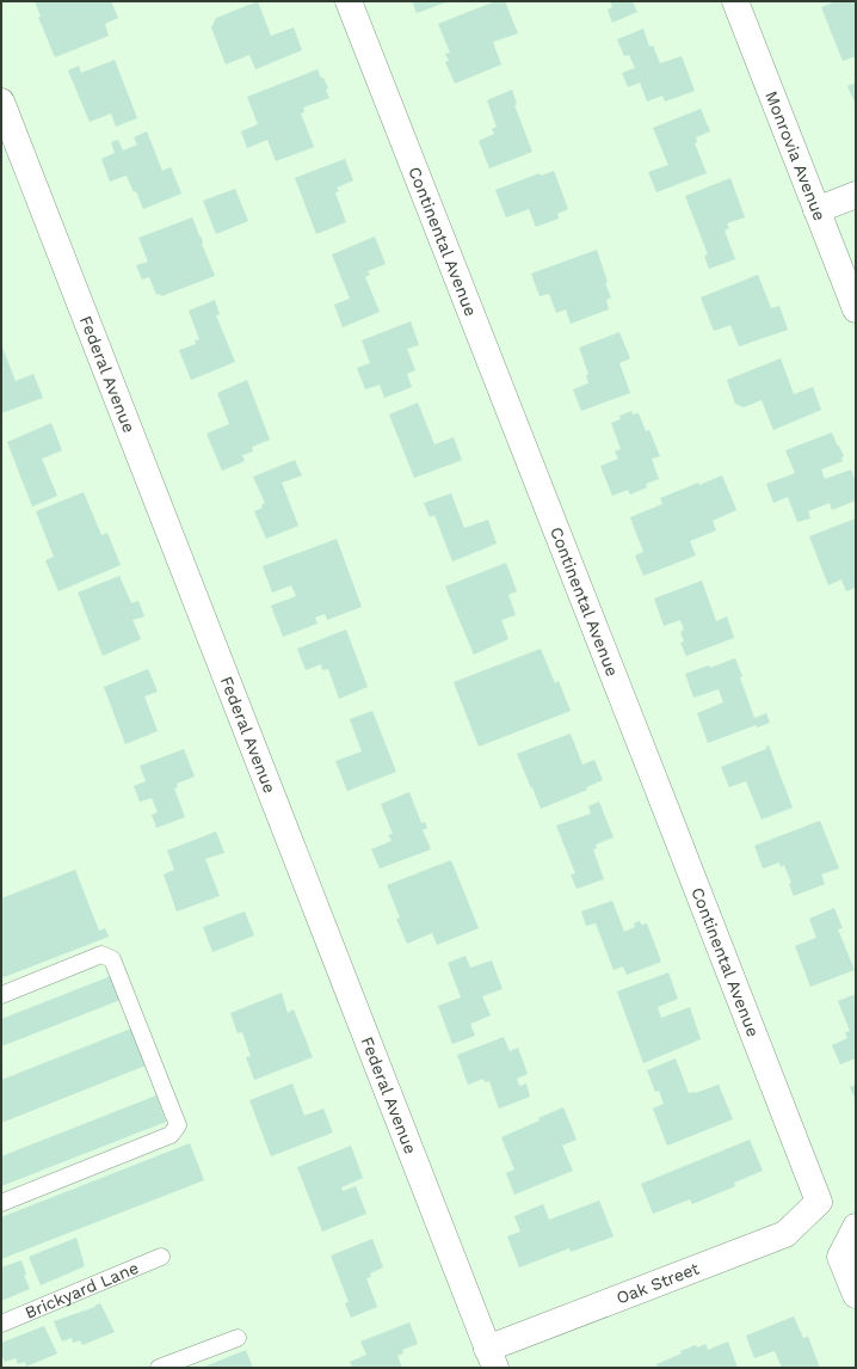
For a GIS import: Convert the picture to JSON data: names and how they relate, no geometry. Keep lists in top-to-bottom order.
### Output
{
  "streets": {
    "street": [
      "Monrovia Avenue",
      "Continental Avenue",
      "Federal Avenue",
      "Oak Street"
    ],
    "lane": ["Brickyard Lane"]
  },
  "crossings": [
    ["Continental Avenue", "Oak Street"],
    ["Federal Avenue", "Oak Street"]
  ]
}
